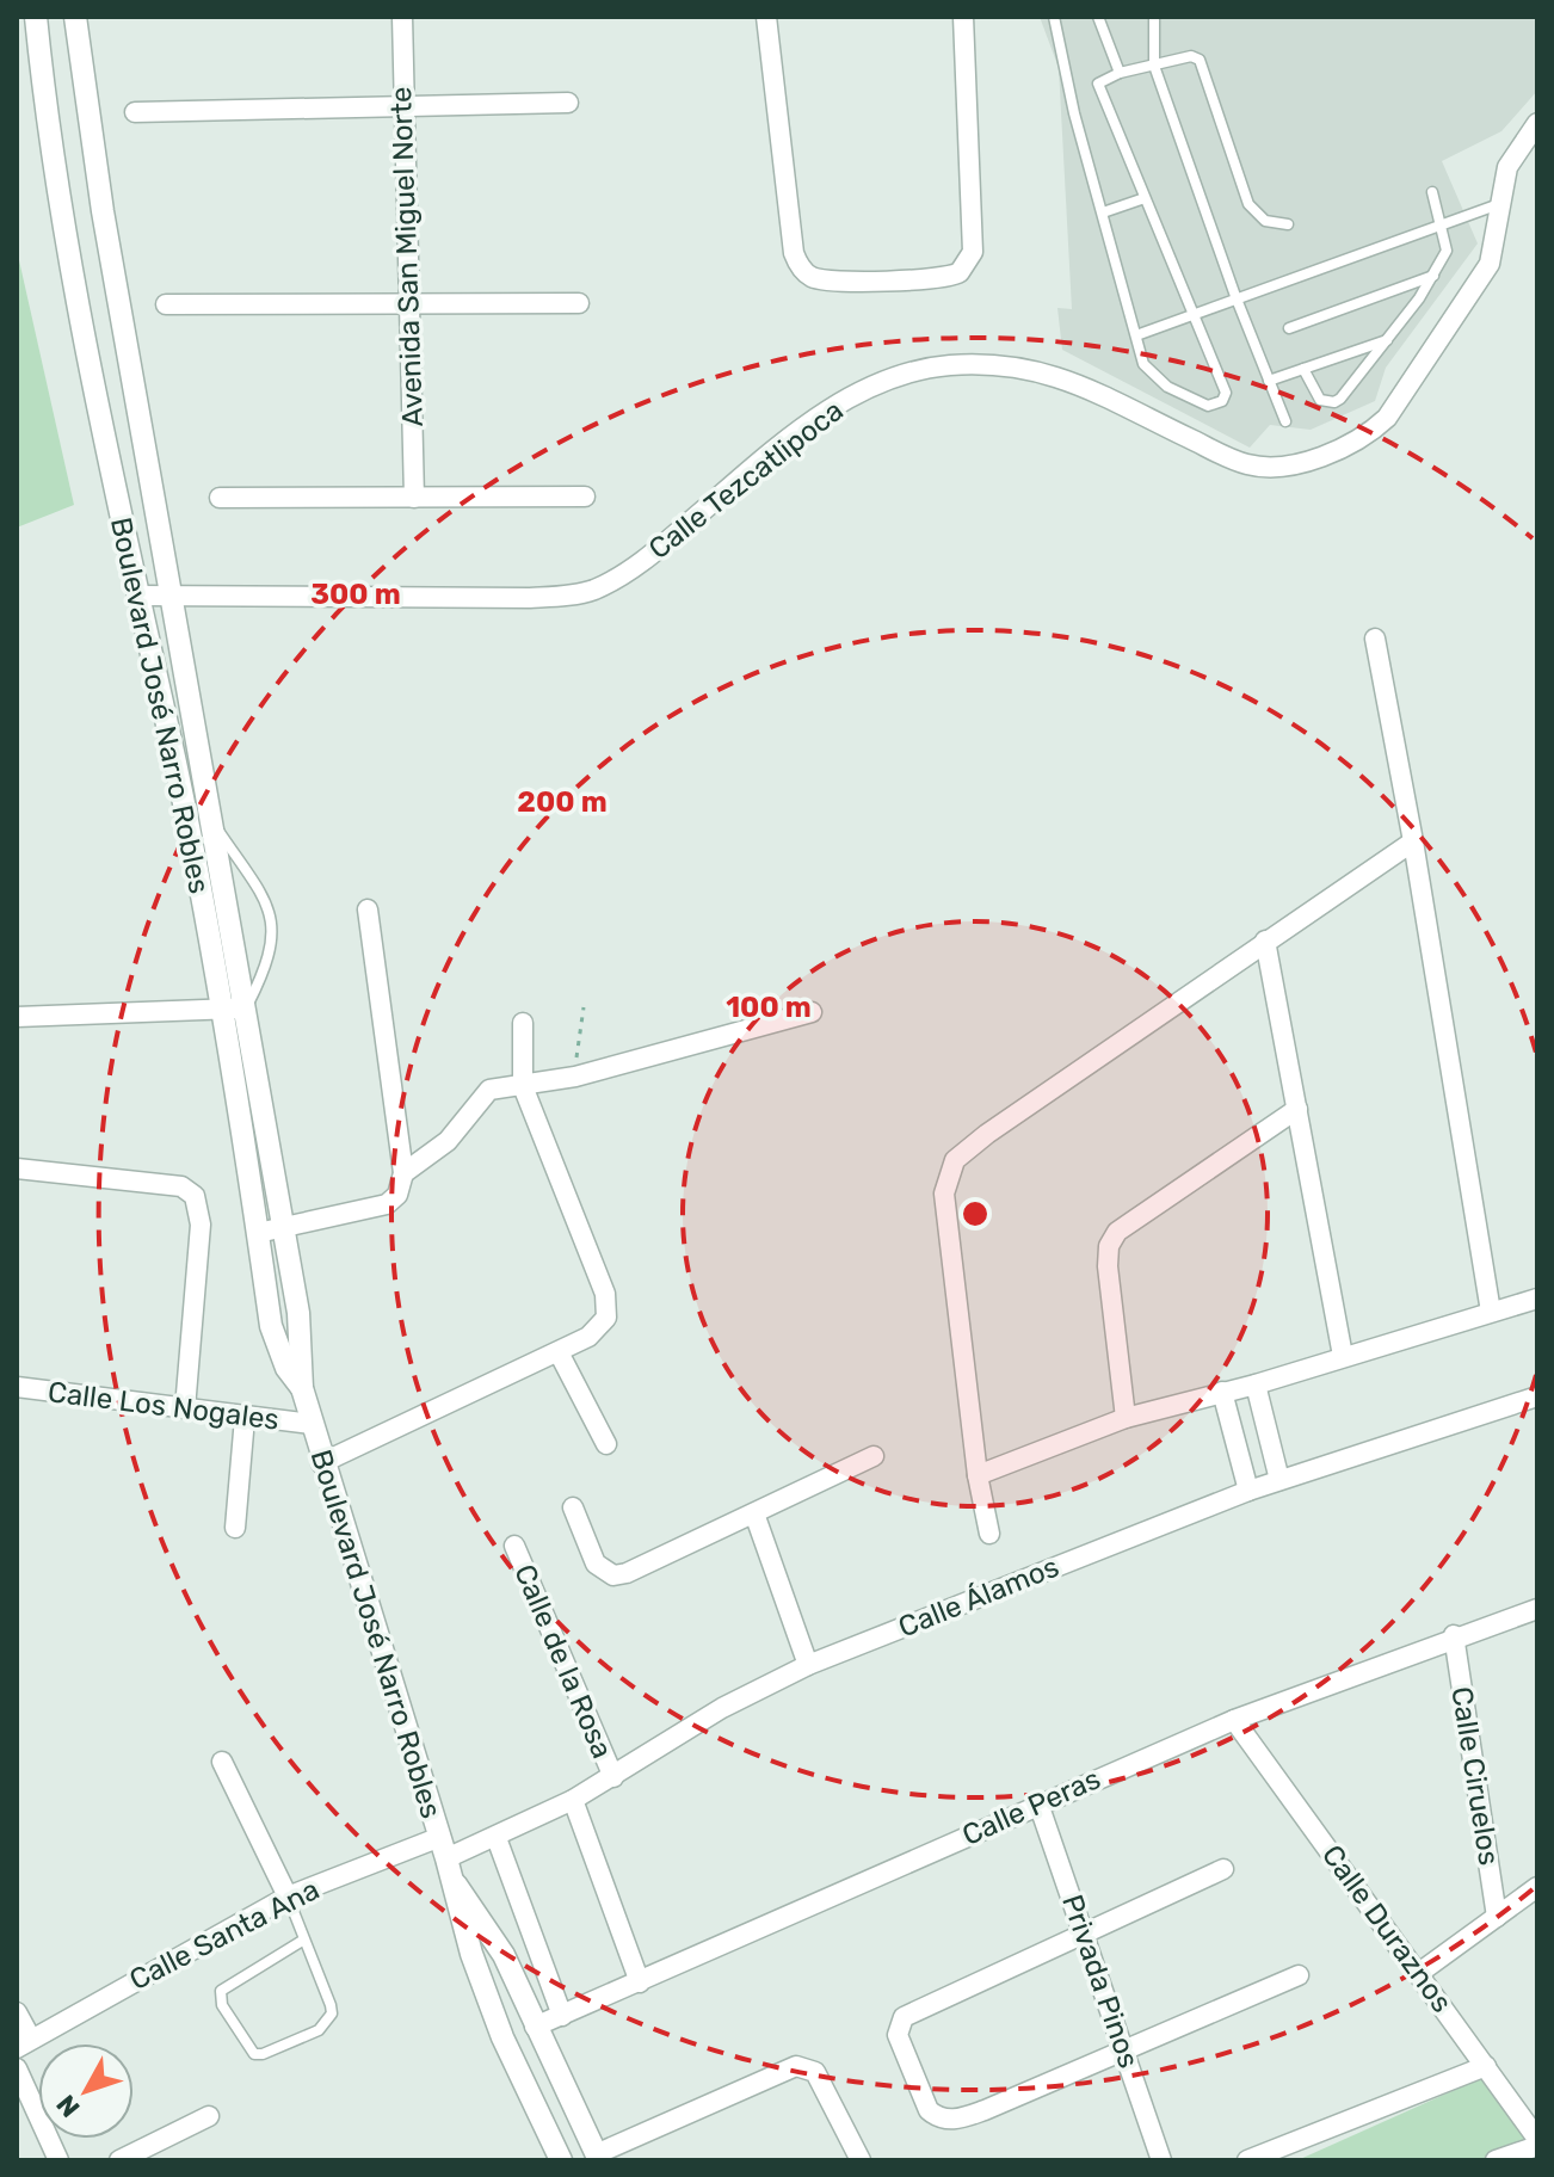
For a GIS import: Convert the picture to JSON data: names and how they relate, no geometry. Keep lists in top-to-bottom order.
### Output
{
  "streets": {
    "street": [
      "Avenida San Miguel Norte",
      "Calle Tezcatlipoca",
      "Boulevard José Narro Robles",
      "Calle Los Nogales",
      "Calle Álamos",
      "Calle de la Rosa",
      "Calle Ciruelos",
      "Calle Peras",
      "Calle Duraznos",
      "Calle Santa Ana",
      "Privada Pinos"
    ]
  },
  "crossings": [
    ["Calle Tezcatlipoca", "Boulevard José Narro Robles"],
    ["Boulevard José Narro Robles", "Calle Los Nogales"],
    ["Boulevard José Narro Robles", "Calle Álamos"],
    ["Boulevard José Narro Robles", "Calle Peras"],
    ["Boulevard José Narro Robles", "Calle Santa Ana"],
    ["Calle Álamos", "Calle de la Rosa"],
    ["Calle Álamos", "Calle Santa Ana"],
    ["Calle Ciruelos", "Calle Peras"],
    ["Calle Peras", "Calle Duraznos"],
    ["Calle Peras", "Privada Pinos"]
  ],
  "north": "bottom left",
  "rings": ["300 m", "200 m", "100 m"]
}
